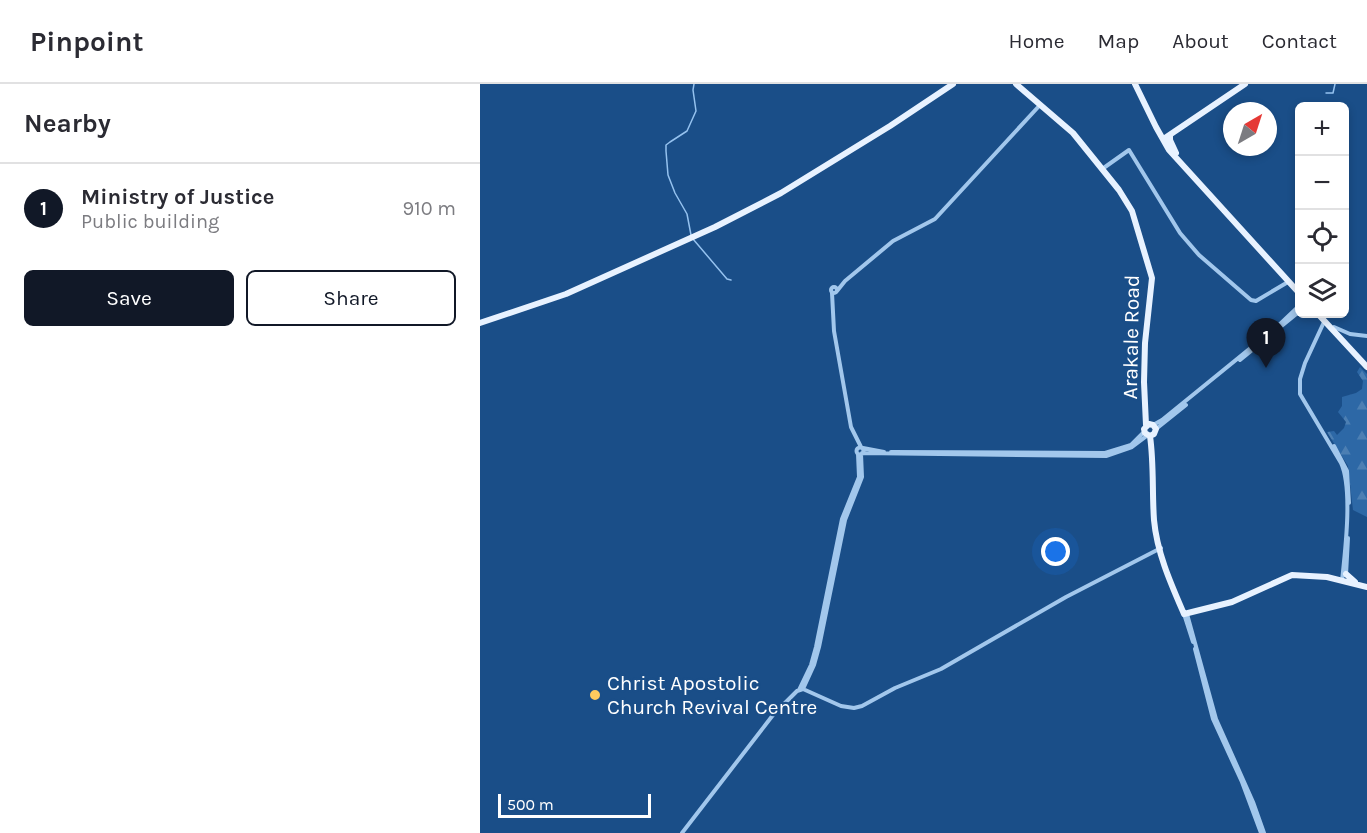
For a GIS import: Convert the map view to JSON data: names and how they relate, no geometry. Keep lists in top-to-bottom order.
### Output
{
  "streets": {
    "main road": ["Arakale Road"]
  },
  "places": ["Christ Apostolic Church Revival Centre"],
  "scale_bar": "500 m",
  "north": "top right",
  "page": {
    "header": "Pinpoint",
    "nav": [
      "Home",
      "Map",
      "About",
      "Contact"
    ],
    "heading": "Nearby",
    "map_buttons": ["+", "−"],
    "list": [
      {
        "mark": "1",
        "name": "Ministry of Justice",
        "note": "Public building",
        "value": "910 m"
      }
    ],
    "buttons": ["Save", "Share"],
    "pins": "1",
    "scale": "500 m"
  }
}
